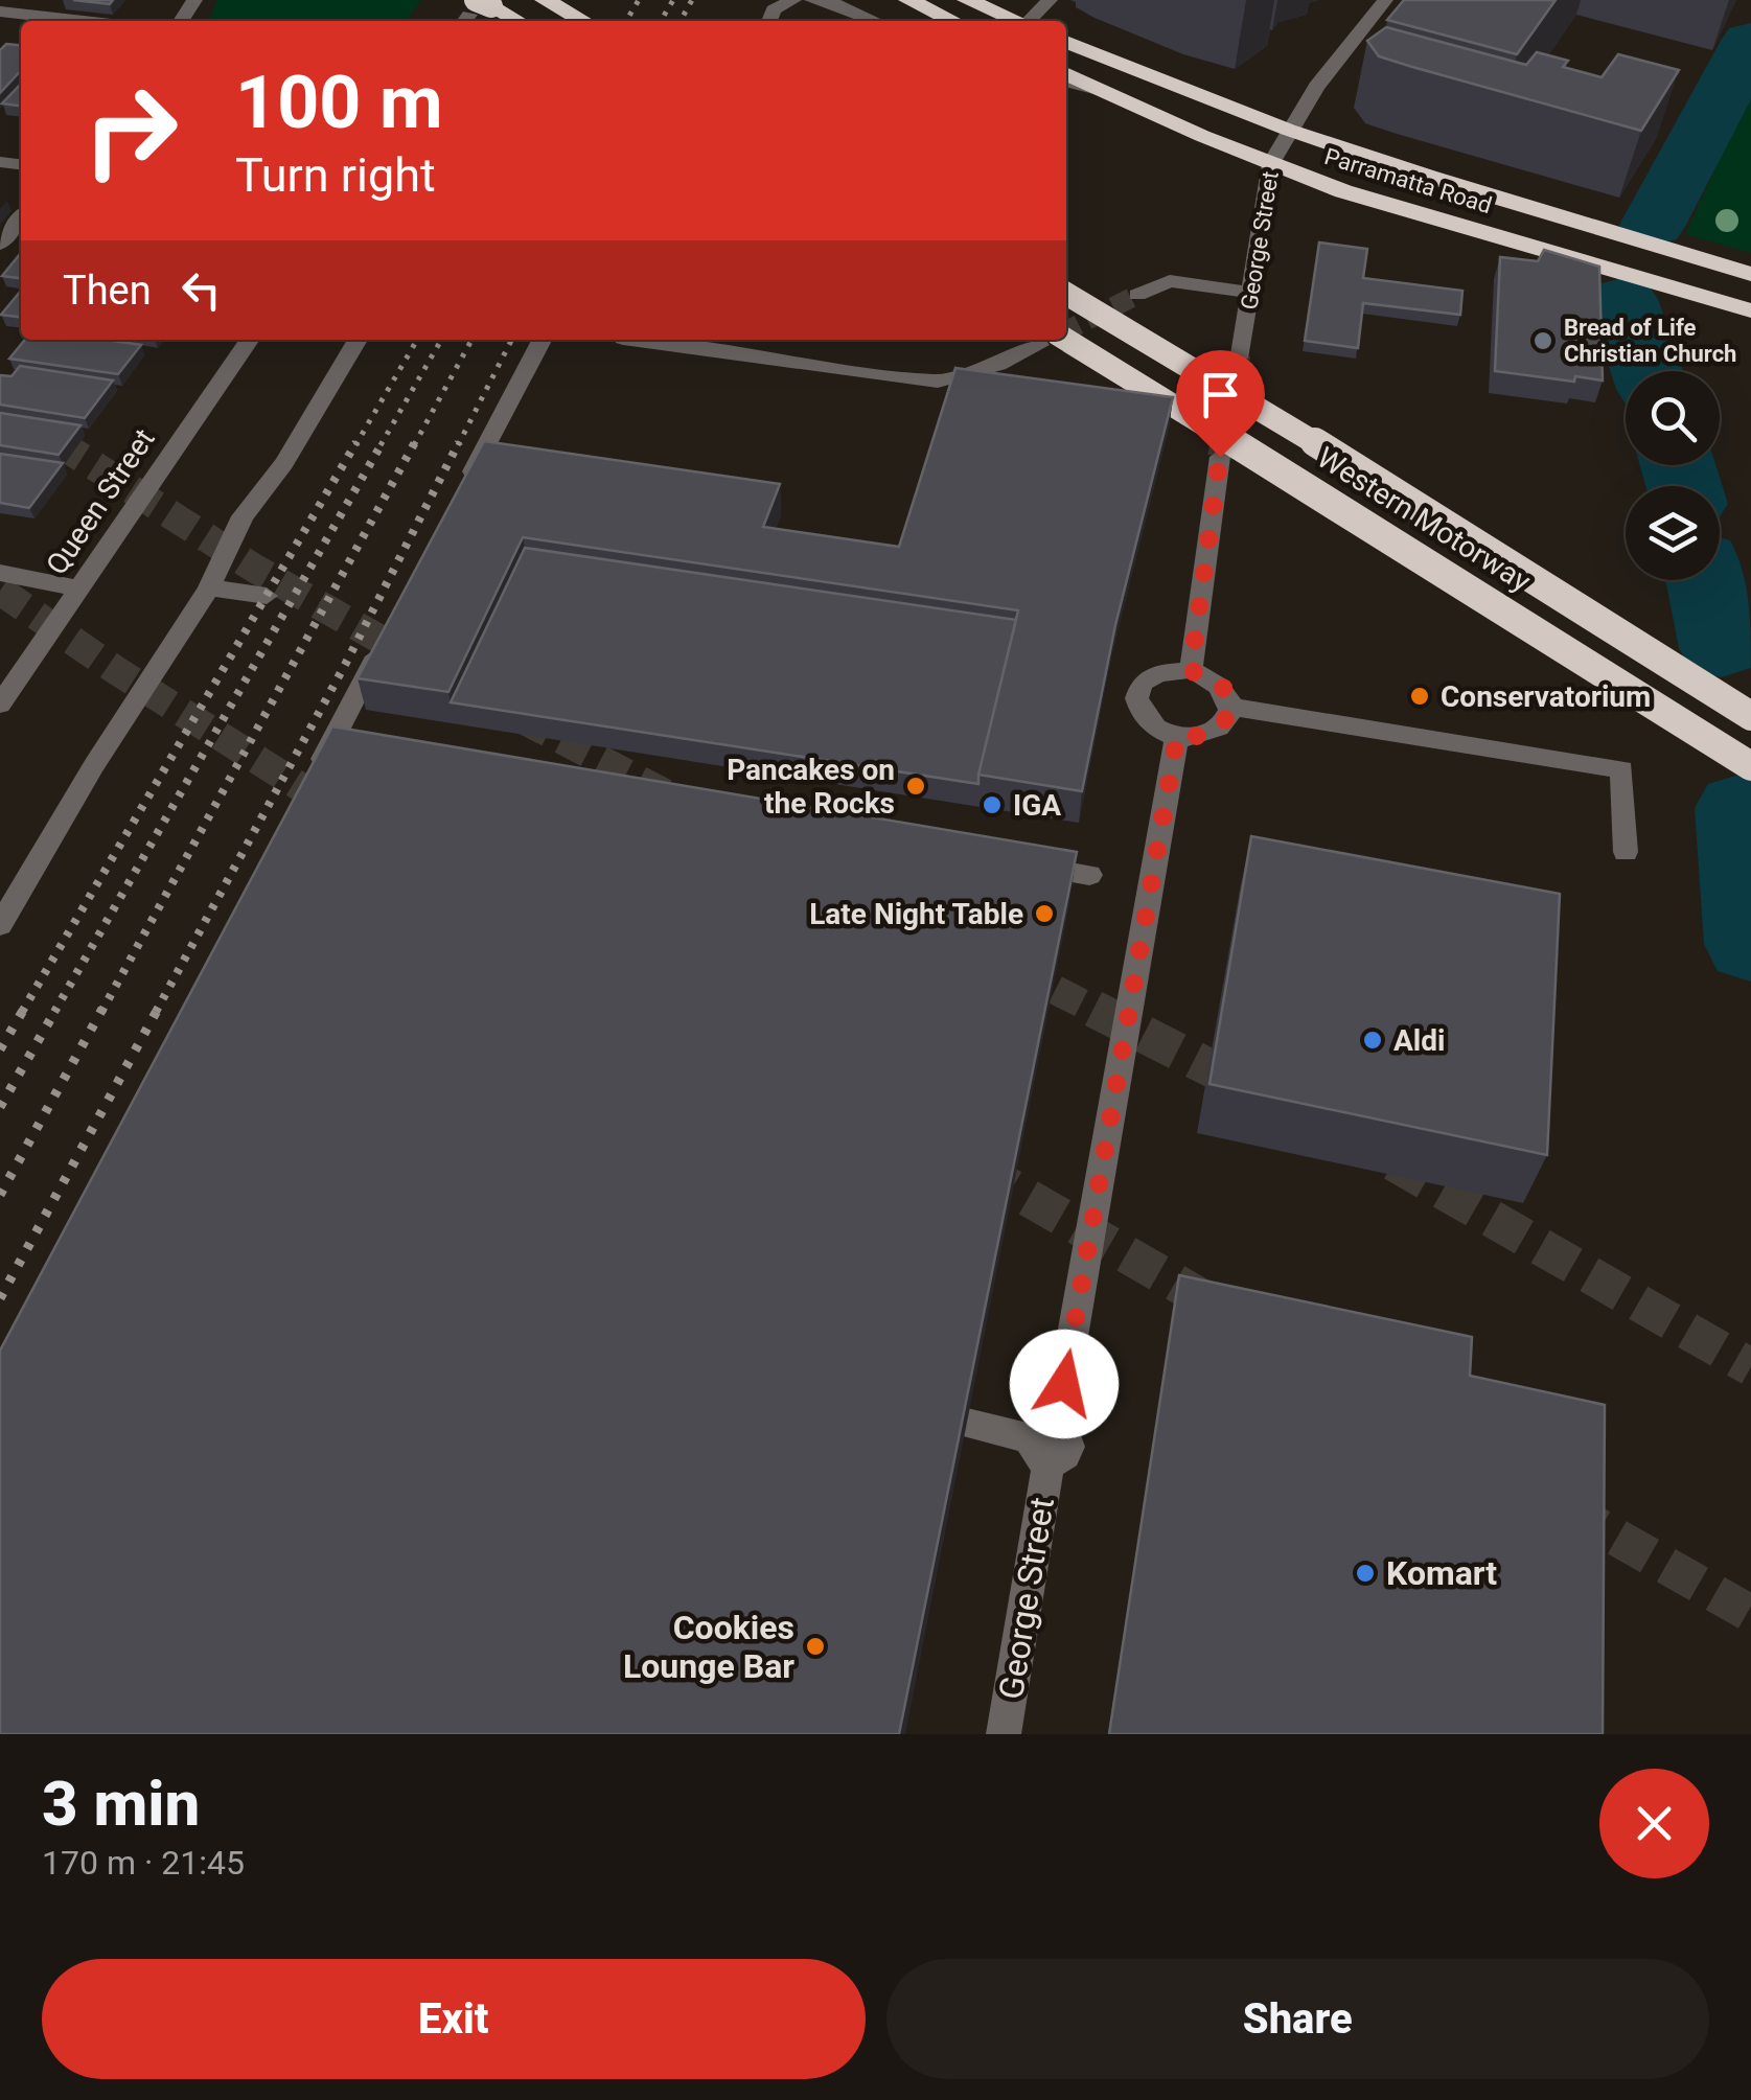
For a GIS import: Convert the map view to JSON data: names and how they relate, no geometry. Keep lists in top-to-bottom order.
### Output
{
  "streets": {
    "highway": ["Parramatta Road", "Western Motorway"],
    "street": ["George Street", "Queen Street"]
  },
  "crossings": [
    ["Parramatta Road", "George Street"]
  ],
  "places": [
    "Bread of Life Christian Church",
    "Conservatorium",
    "Pancakes on the Rocks",
    "IGA",
    "Late Night Table",
    "Aldi",
    "Komart",
    "Cookies Lounge Bar"
  ],
  "page": {
    "turn": ["100 m", "Turn right"],
    "then": "Then",
    "heading": ["3 min", "170 m · 21:45"],
    "buttons": ["Exit", "Share"]
  }
}
